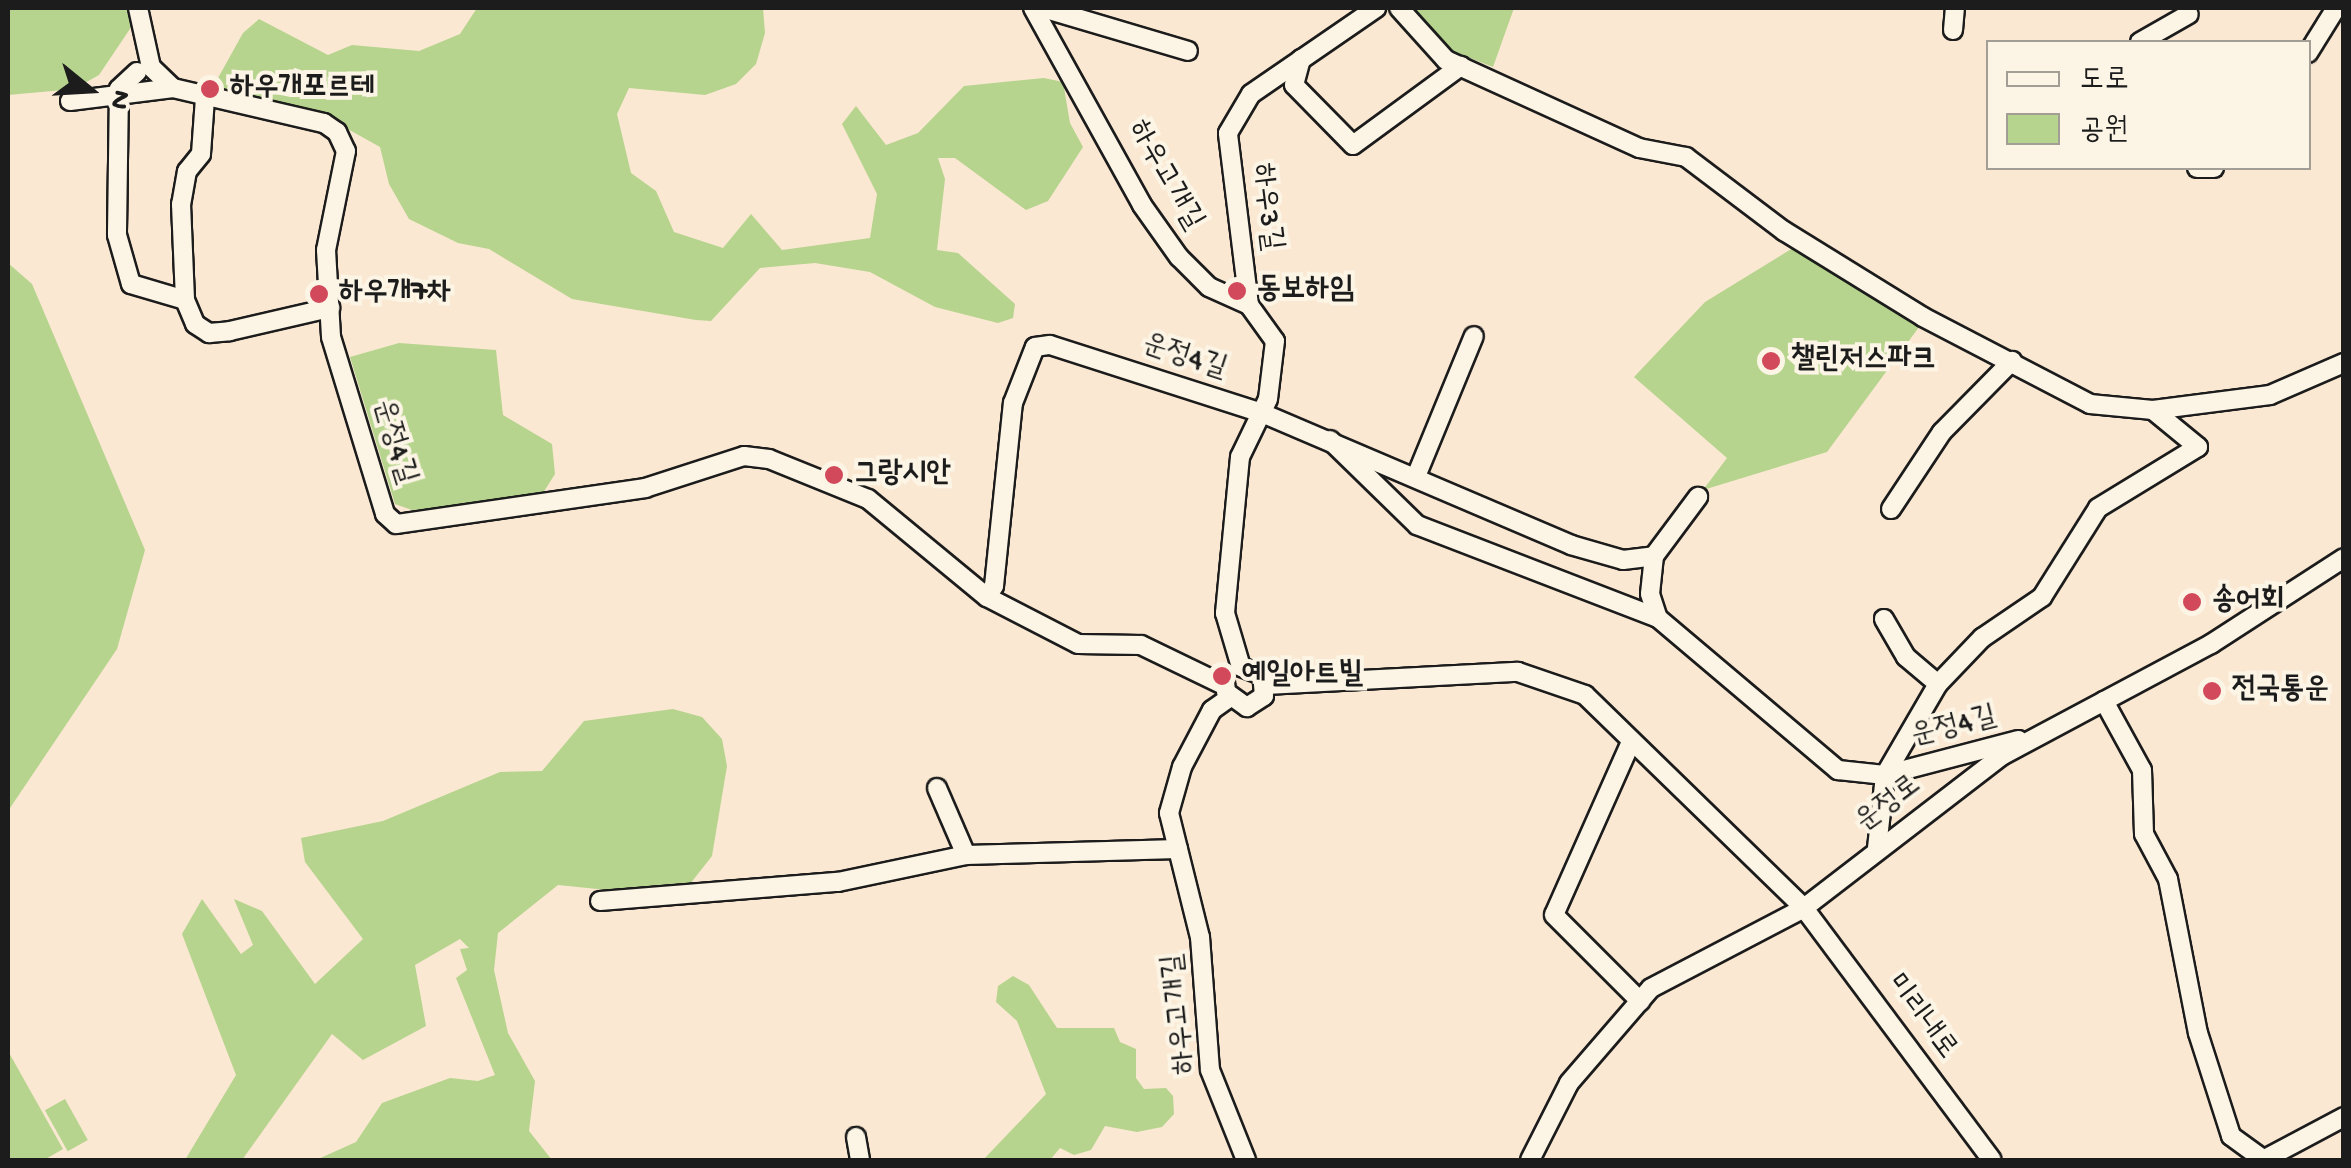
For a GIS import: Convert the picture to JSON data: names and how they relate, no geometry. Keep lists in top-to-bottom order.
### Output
{
  "streets": {
    "street": [
      "하우고개길",
      "하우3길",
      "운정4길",
      "운정로",
      "미리내로"
    ]
  },
  "crossings": [
    ["하우고개길", "하우3길"],
    ["하우고개길", "운정4길"],
    ["하우고개길", "미리내로"],
    ["운정4길", "운정로"],
    ["운정4길", "미리내로"],
    ["운정로", "미리내로"]
  ],
  "places": [
    "하우개포르테",
    "동보하임",
    "하우개7차",
    "챌린저스파크",
    "그랑시안",
    "송어회",
    "예일아트빌",
    "전국통운"
  ],
  "legend": ["도로", "공원"],
  "north": "right"
}
